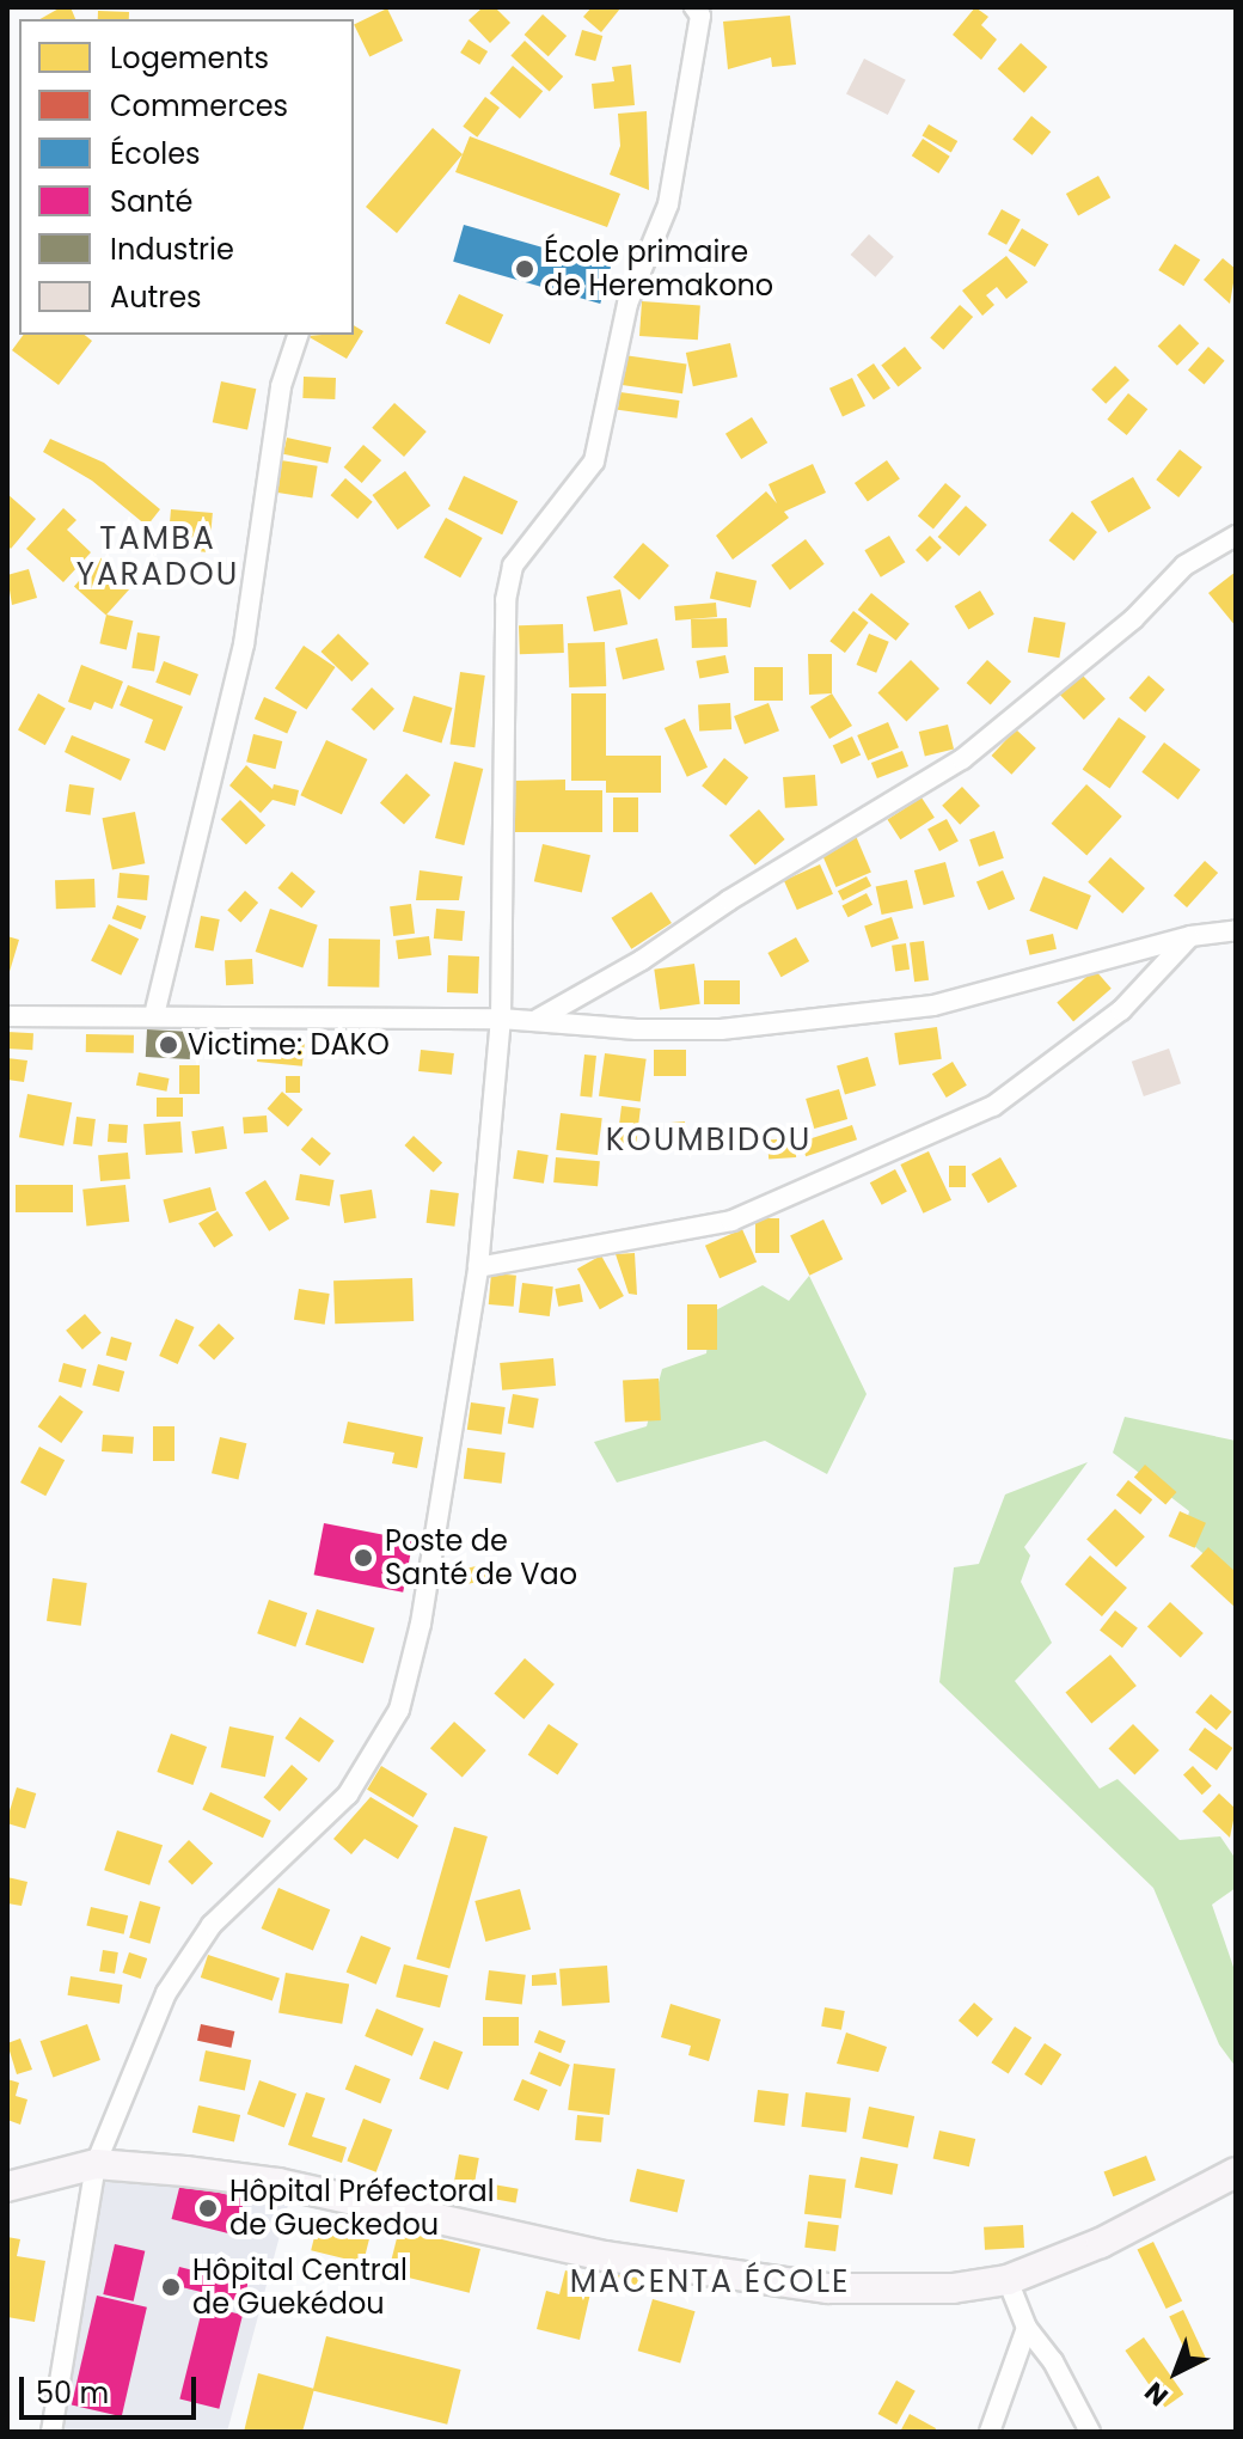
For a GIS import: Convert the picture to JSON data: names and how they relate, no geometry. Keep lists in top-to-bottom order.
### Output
{
  "districts": ["TAMBA YARADOU", "KOUMBIDOU", "MACENTA ÉCOLE"],
  "places": [
    "École primaire de Heremakono",
    "Victime: DAKO",
    "Poste de Santé de Vao",
    "Hôpital Préfectoral de Gueckedou",
    "Hôpital Central de Guekédou"
  ],
  "legend": [
    "Logements",
    "Commerces",
    "Écoles",
    "Santé",
    "Industrie",
    "Autres"
  ],
  "scale_bar": "50 m",
  "north": "bottom left"
}
